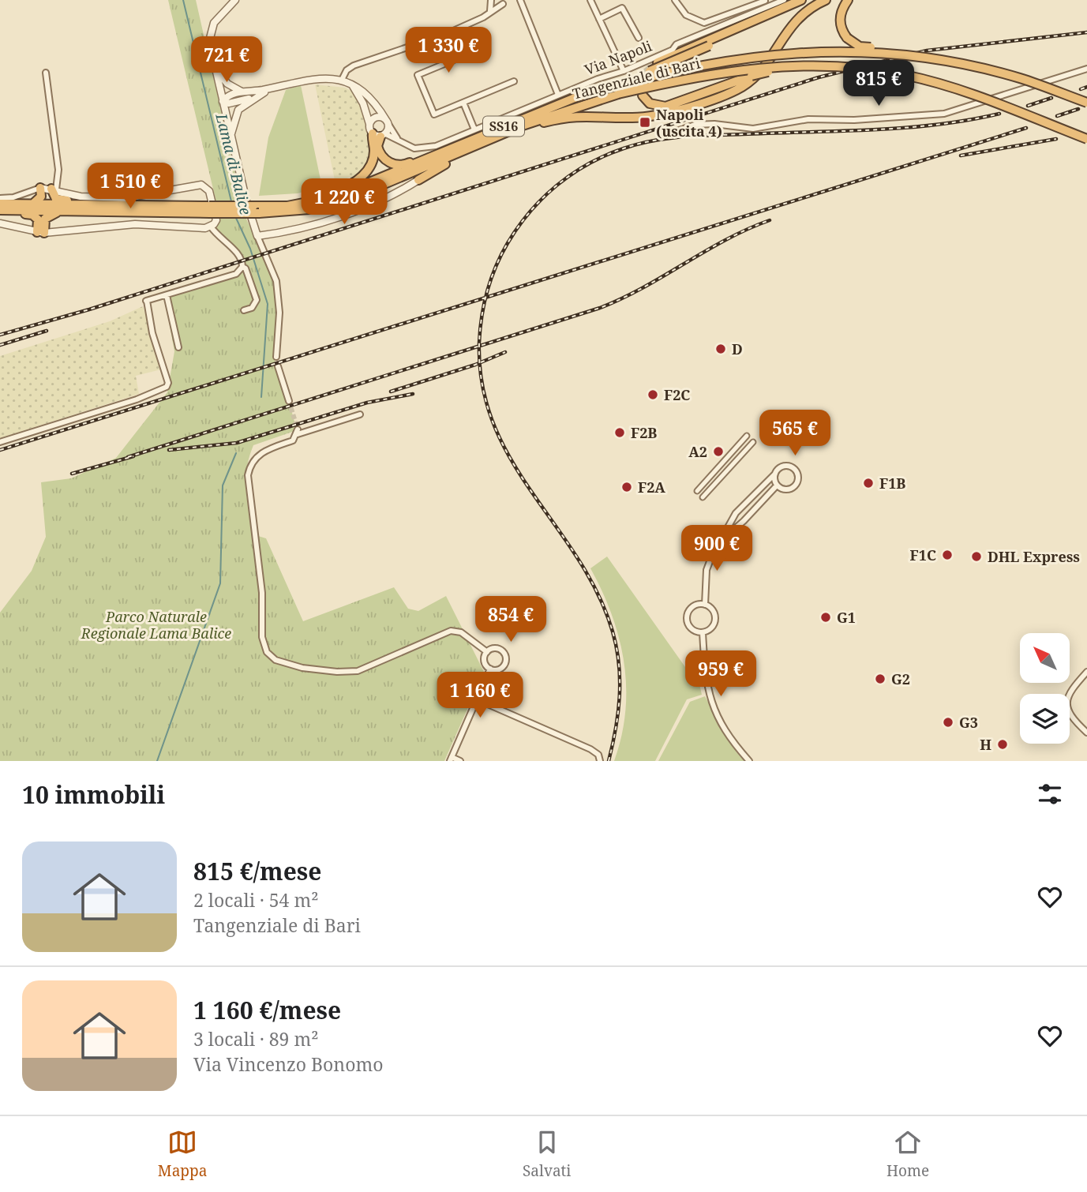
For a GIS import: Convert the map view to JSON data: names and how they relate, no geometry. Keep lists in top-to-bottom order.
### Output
{
  "streets": {
    "highway": ["Tangenziale di Bari", "SS16"],
    "street": ["Via Napoli"]
  },
  "crossings": [
    ["Via Napoli", "Tangenziale di Bari"]
  ],
  "water": ["Lama di Balice"],
  "parks": ["Parco Naturale Regionale Lama Balice"],
  "places": {
    "transit": ["Napoli (uscita 4)"],
    "other": [
      "D",
      "F2C",
      "F2B",
      "A2",
      "F1B",
      "F2A",
      "F1C",
      "DHL Express",
      "G1",
      "G2",
      "G3",
      "H"
    ]
  },
  "north": "top left",
  "page": {
    "price": [
      "1 330 €",
      "721 €",
      "815 €",
      "1 510 €",
      "1 220 €",
      "565 €",
      "900 €",
      "854 €",
      "959 €",
      "1 160 €"
    ],
    "heading": "10 immobili",
    "list": [
      {
        "name": "815 €/mese",
        "note": "2 locali · 54 m² · Tangenziale di Bari"
      },
      {
        "name": "1 160 €/mese",
        "note": "3 locali · 89 m² · Via Vincenzo Bonomo"
      }
    ],
    "tabs": ["Mappa", "Salvati", "Home"]
  }
}
